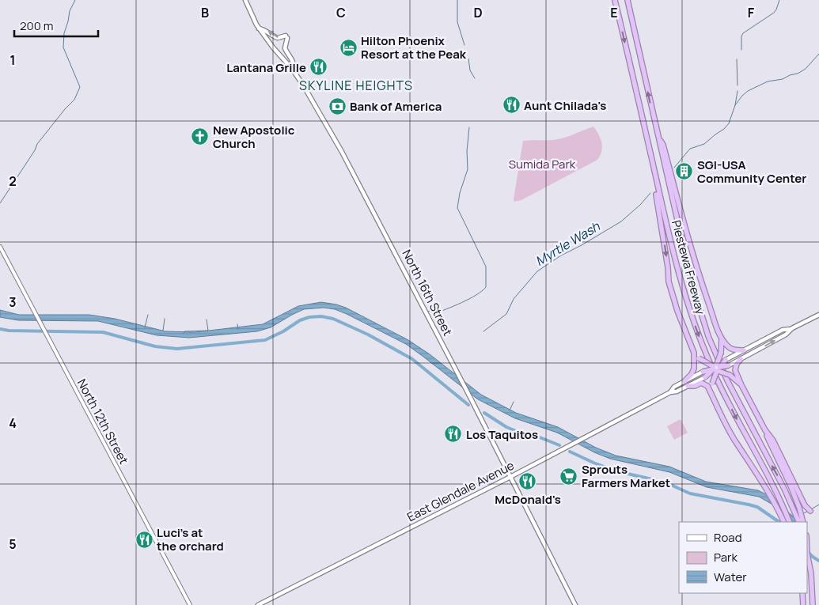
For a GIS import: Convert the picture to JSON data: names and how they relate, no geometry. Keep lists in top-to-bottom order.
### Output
{
  "streets": {
    "highway": ["Piestewa Freeway"],
    "main road": ["North 16th Street", "East Glendale Avenue"],
    "street": ["North 12th Street"]
  },
  "crossings": [
    ["North 16th Street", "East Glendale Avenue"]
  ],
  "districts": ["SKYLINE HEIGHTS"],
  "water": ["Myrtle Wash"],
  "parks": ["Sumida Park"],
  "places": {
    "hotel": ["Hilton Phoenix Resort at the Peak"],
    "restaurant": [
      "Lantana Grille",
      "Aunt Chilada's",
      "Los Taquitos",
      "McDonald's",
      "Luci’s at the orchard"
    ],
    "bank": ["Bank of America"],
    "church": ["New Apostolic Church"],
    "building": ["SGI-USA Community Center"],
    "supermarket": ["Sprouts Farmers Market"]
  },
  "legend": ["Road", "Park", "Water"],
  "scale_bar": "200 m",
  "grid": {
    "columns": [
      "B",
      "C",
      "D",
      "E",
      "F"
    ],
    "rows": [
      "1",
      "2",
      "3",
      "4",
      "5"
    ]
  }
}
